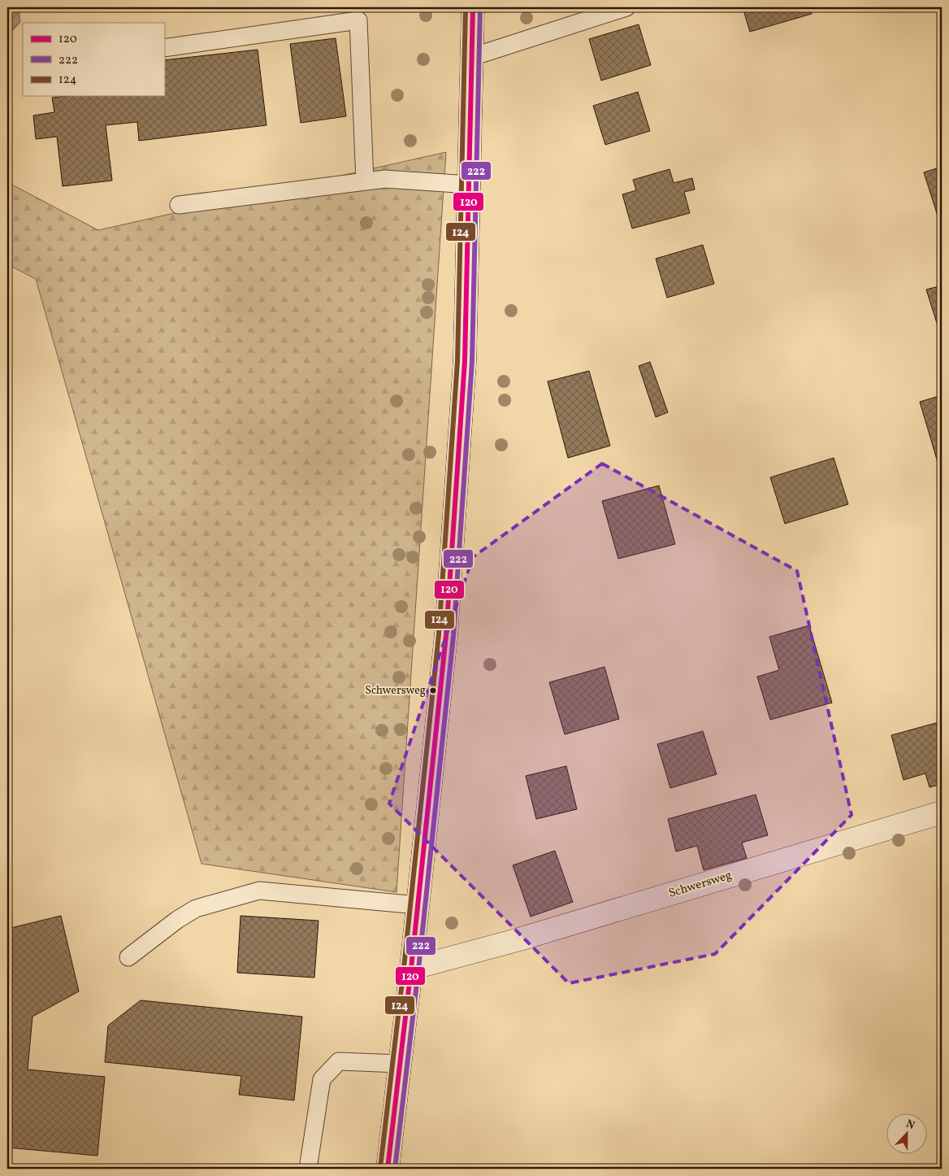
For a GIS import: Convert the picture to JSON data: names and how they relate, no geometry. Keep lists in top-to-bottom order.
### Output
{
  "streets": {
    "street": ["Schwersweg"]
  },
  "places": ["Schwersweg"],
  "lines": ["transit line 120", "transit line 222", "transit line 124"],
  "legend": ["120", "222", "124"],
  "north": "top"
}
